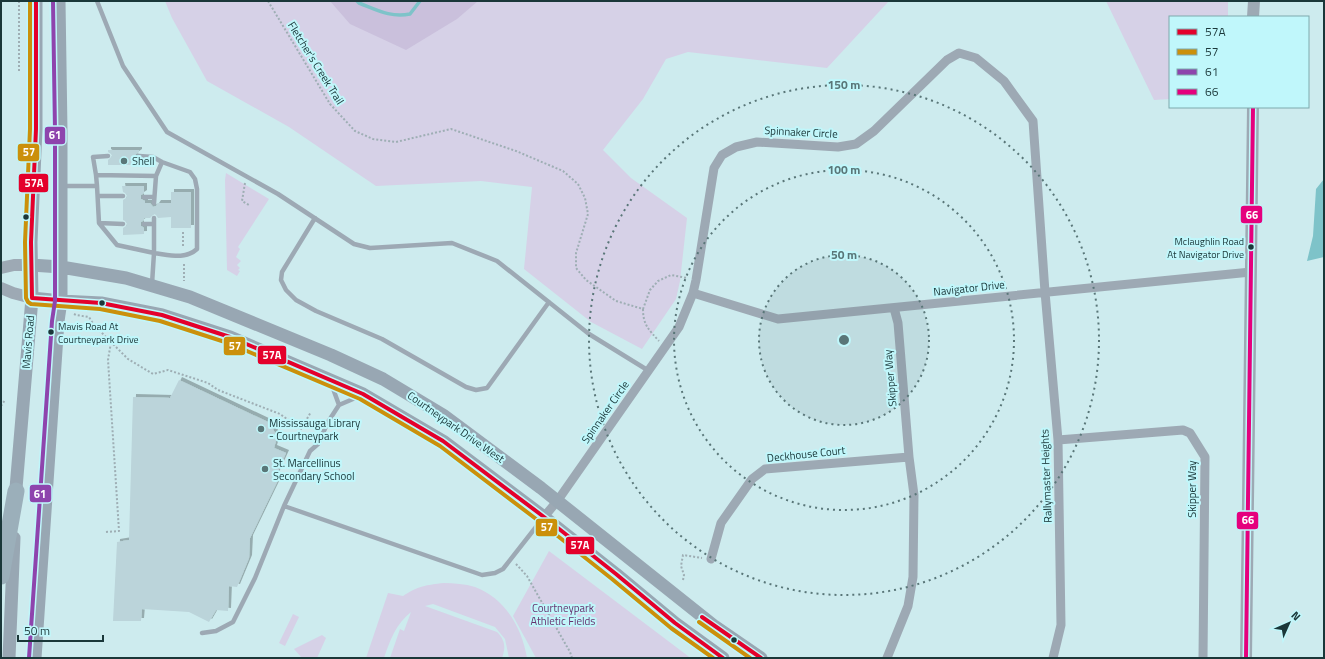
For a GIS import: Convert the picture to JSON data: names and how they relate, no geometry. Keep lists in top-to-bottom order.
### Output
{
  "streets": {
    "main road": ["Mavis Road", "Courtneypark Drive West"],
    "street": [
      "Spinnaker Circle",
      "Navigator Drive",
      "Skipper Way",
      "Deckhouse Court",
      "Rallymaster Heights"
    ],
    "path": ["Fletcher's Creek Trail"]
  },
  "crossings": [
    ["Spinnaker Circle", "Navigator Drive"],
    ["Spinnaker Circle", "Courtneypark Drive West"],
    ["Spinnaker Circle", "Rallymaster Heights"],
    ["Navigator Drive", "Skipper Way"],
    ["Navigator Drive", "Rallymaster Heights"],
    ["Mavis Road", "Courtneypark Drive West"],
    ["Skipper Way", "Deckhouse Court"],
    ["Skipper Way", "Rallymaster Heights"]
  ],
  "parks": ["Courtneypark Athletic Fields"],
  "places": [
    "Shell",
    "Mclaughlin Road At Navigator Drive",
    "Mavis Road At Courtneypark Drive",
    "Mississauga Library - Courtneypark",
    "St. Marcellinus Secondary School"
  ],
  "lines": [
    "transit line 57A",
    "transit line 57",
    "transit line 61",
    "transit line 66"
  ],
  "legend": [
    "57A",
    "57",
    "61",
    "66"
  ],
  "scale_bar": "50 m",
  "north": "top right",
  "rings": ["150 m", "100 m", "50 m"]
}
